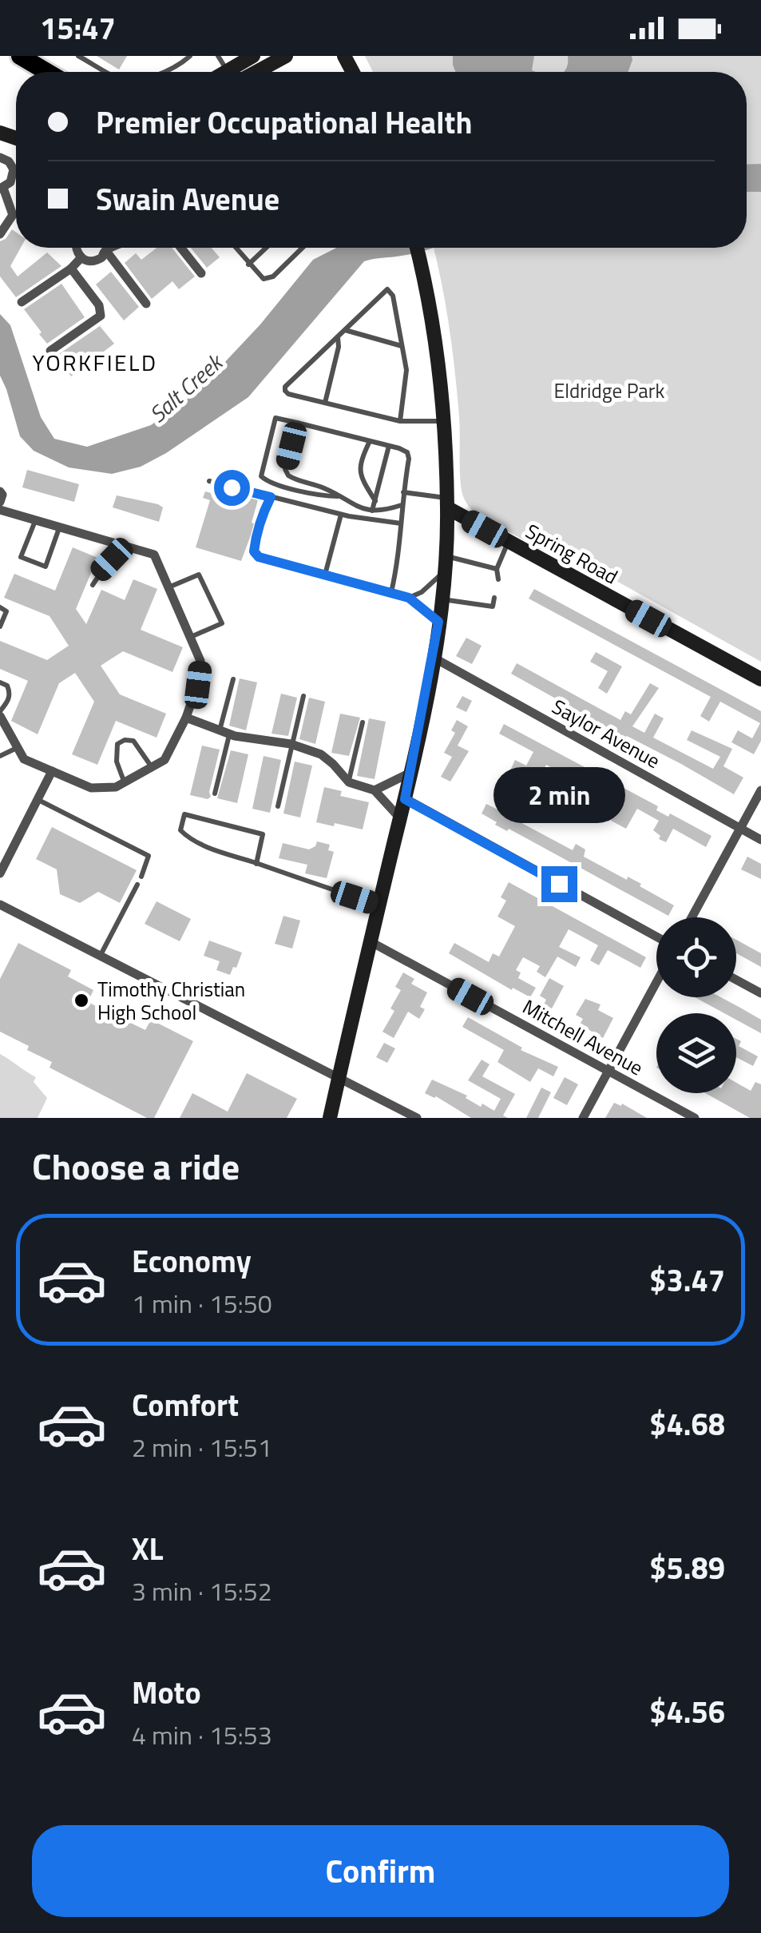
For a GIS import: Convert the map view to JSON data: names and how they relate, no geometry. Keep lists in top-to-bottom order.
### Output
{
  "streets": {
    "main road": ["Spring Road"],
    "street": ["Saylor Avenue", "Mitchell Avenue"]
  },
  "districts": ["YORKFIELD"],
  "water": ["Salt Creek"],
  "parks": ["Eldridge Park"],
  "places": ["Timothy Christian High School"],
  "page": {
    "status": "15:47",
    "banner": ["Premier Occupational Health", "Swain Avenue"],
    "bubble": "2 min",
    "heading": "Choose a ride",
    "list": [
      {
        "name": "Economy",
        "note": "1 min · 15:50",
        "value": "$3.47"
      },
      {
        "name": "Comfort",
        "note": "2 min · 15:51",
        "value": "$4.68"
      },
      {
        "name": "XL",
        "note": "3 min · 15:52",
        "value": "$5.89"
      },
      {
        "name": "Moto",
        "note": "4 min · 15:53",
        "value": "$4.56"
      }
    ],
    "buttons": "Confirm"
  }
}
